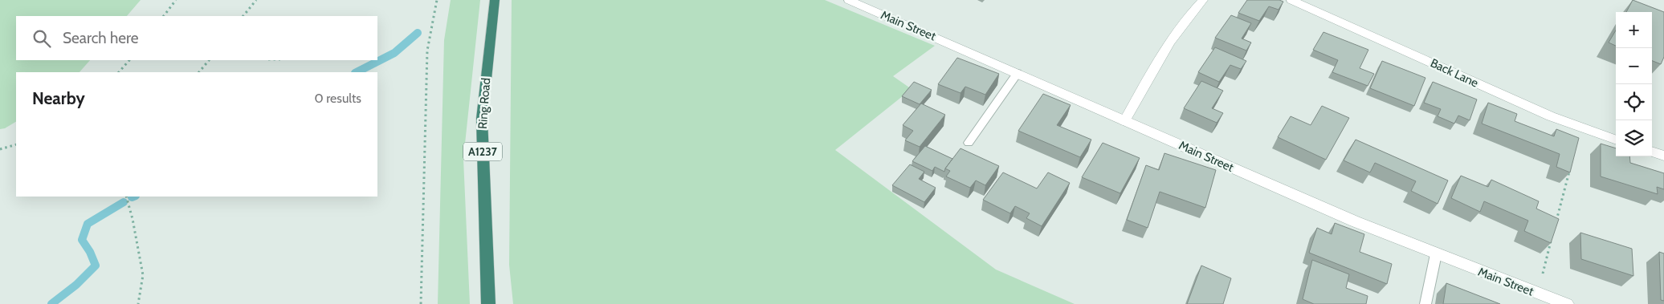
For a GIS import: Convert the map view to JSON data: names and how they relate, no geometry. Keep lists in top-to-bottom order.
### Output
{
  "streets": {
    "highway": ["Ring Road", "A1237"],
    "street": ["Main Street", "Back Lane"]
  },
  "page": {
    "map_buttons": ["+", "−"],
    "search": "Search here",
    "heading": ["Nearby", "0 results"]
  }
}
